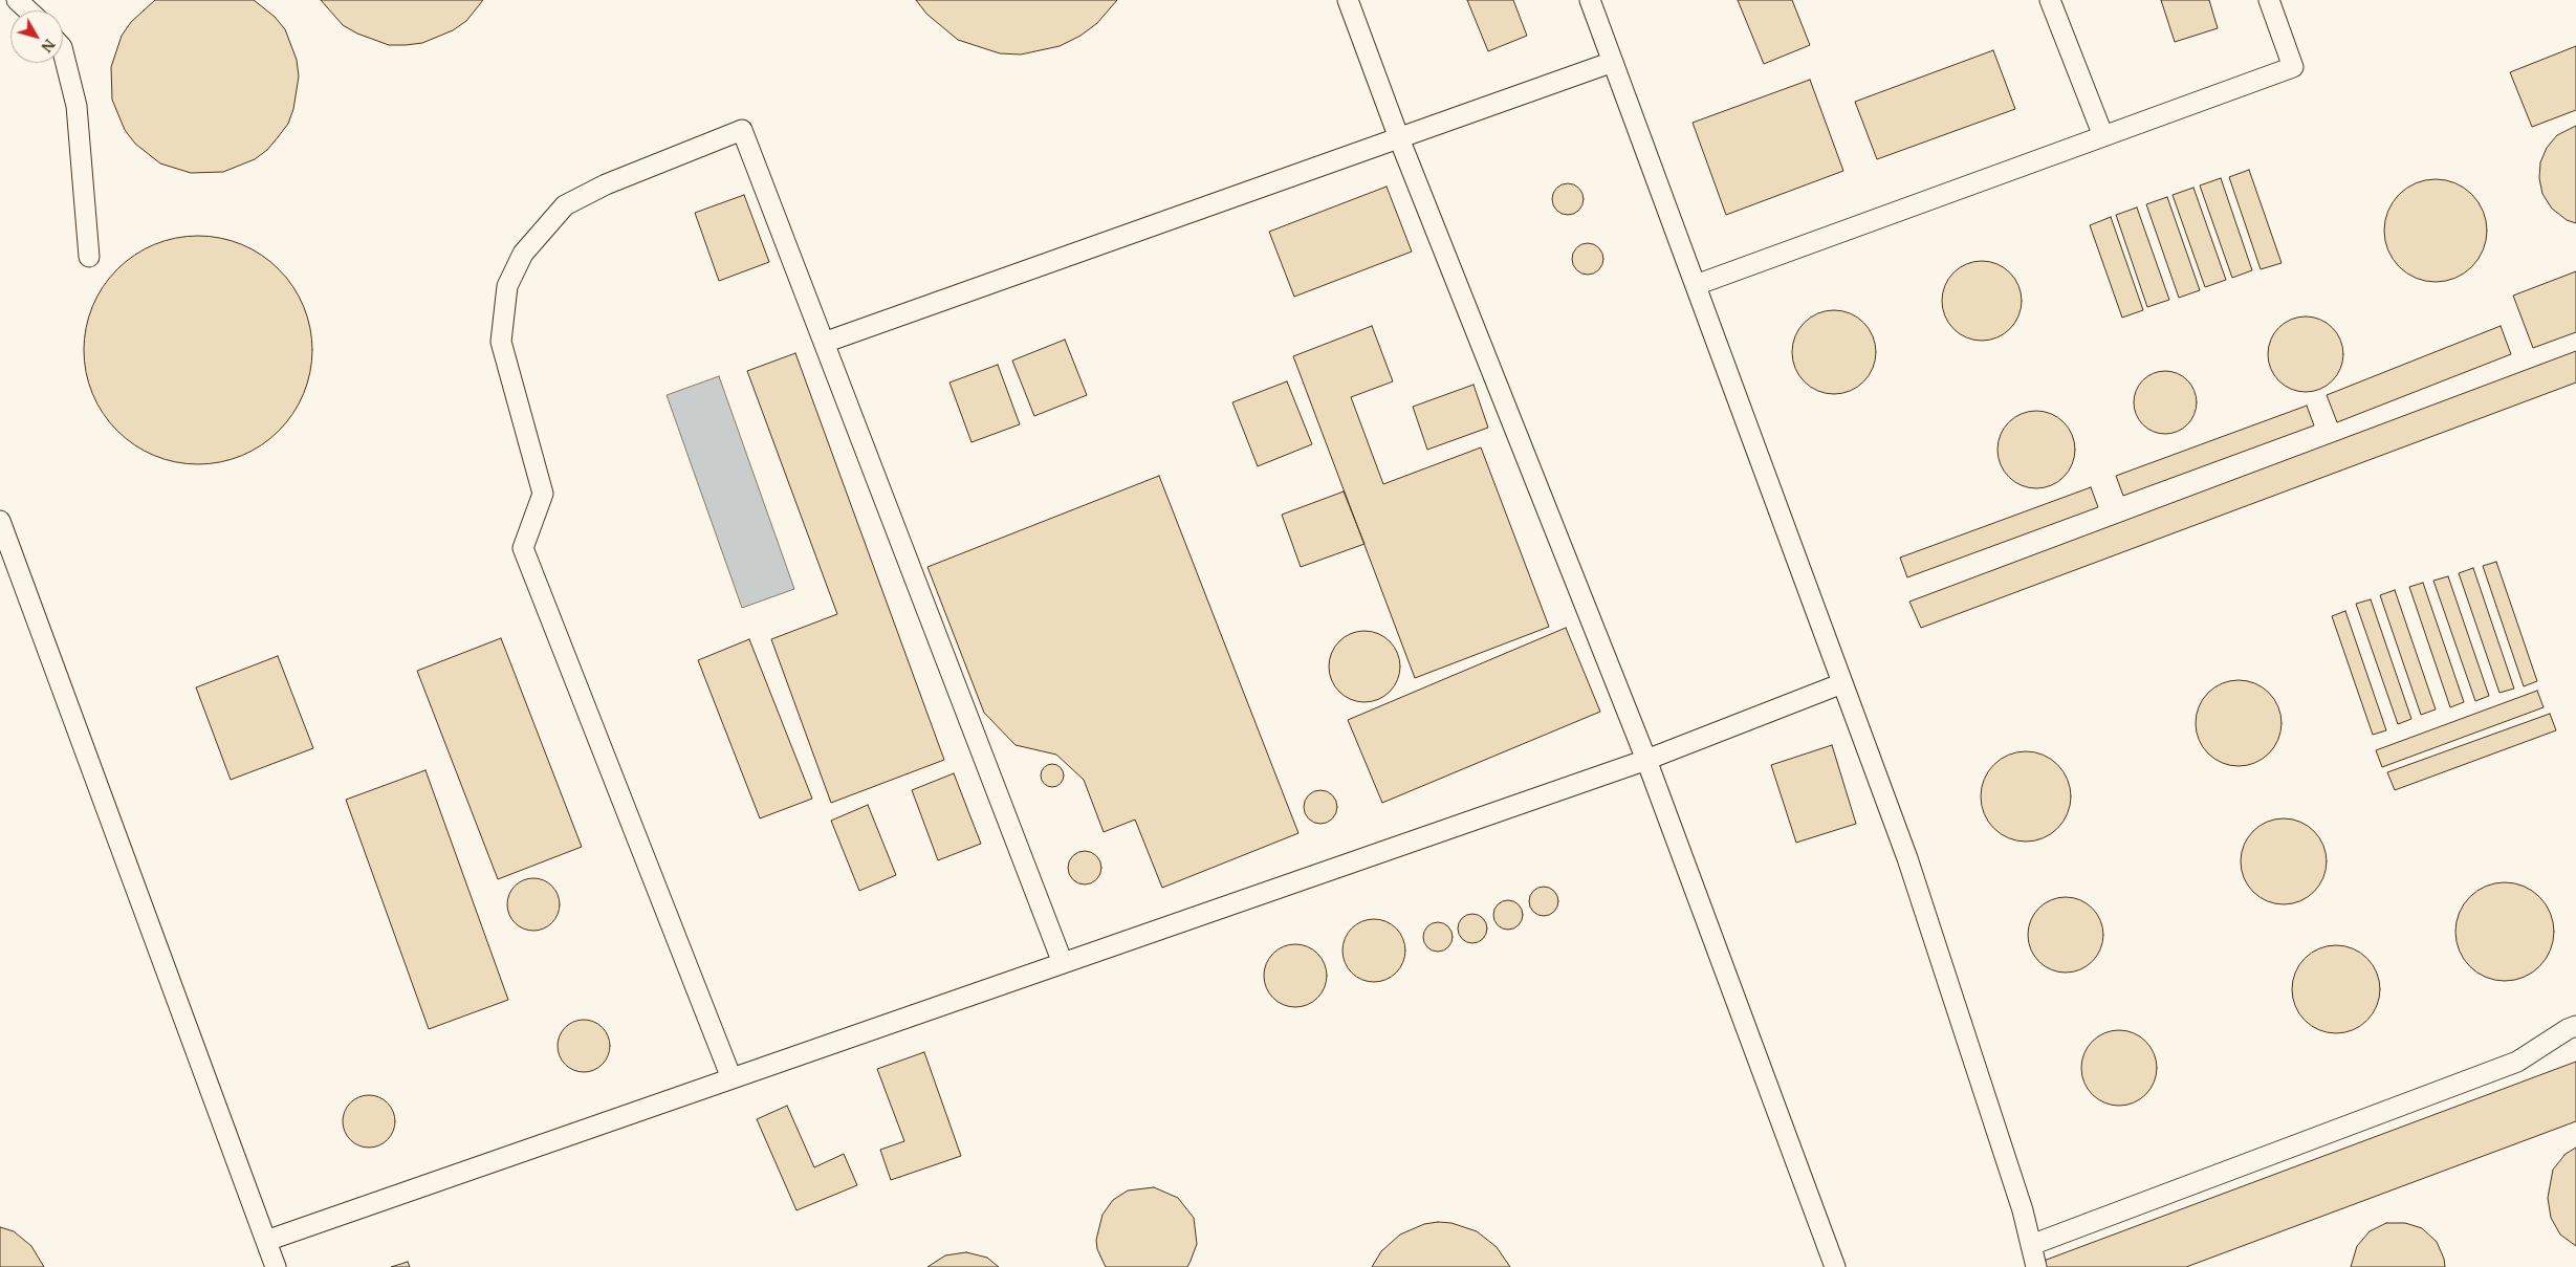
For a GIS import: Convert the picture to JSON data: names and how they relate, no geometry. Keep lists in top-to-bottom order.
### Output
{
  "north": "bottom right"
}
